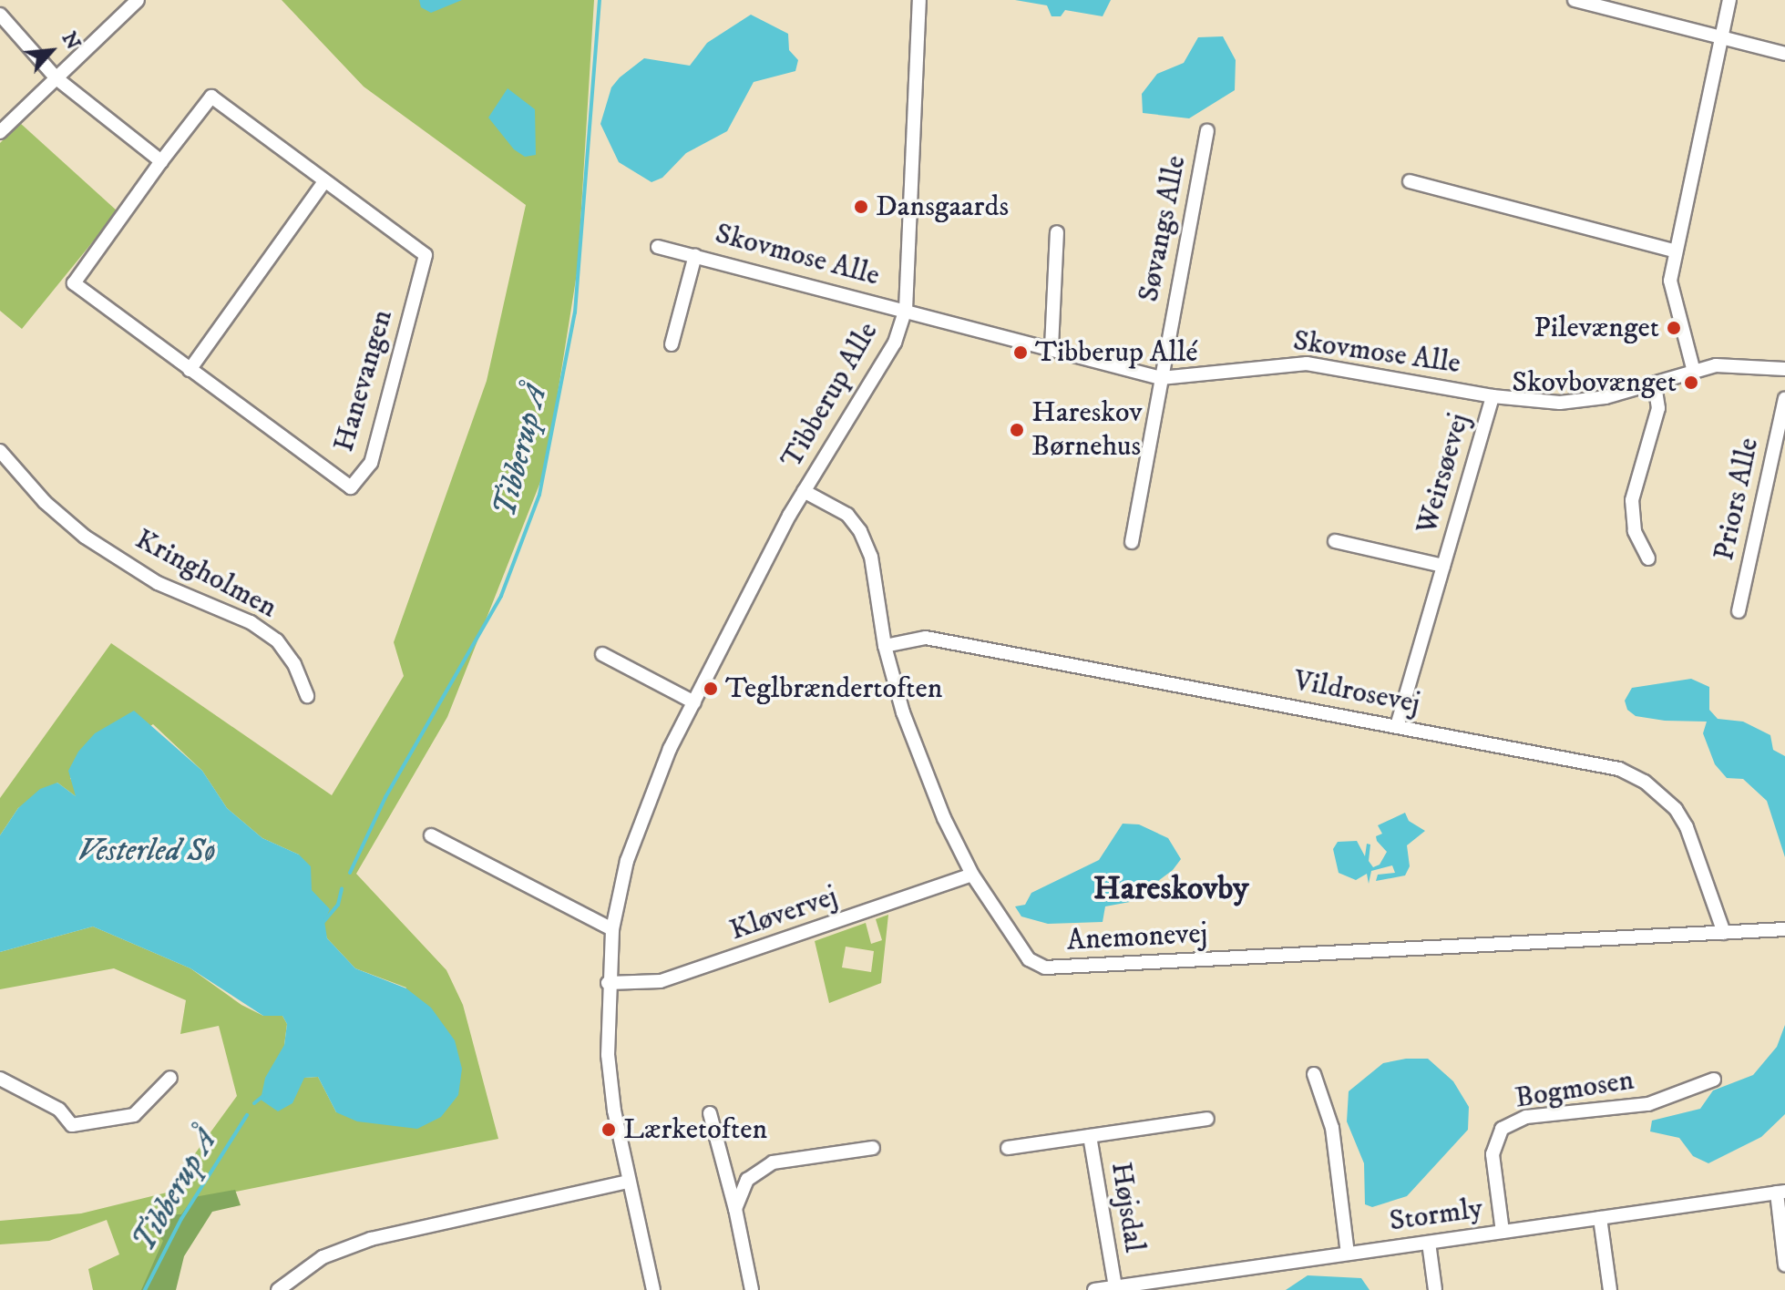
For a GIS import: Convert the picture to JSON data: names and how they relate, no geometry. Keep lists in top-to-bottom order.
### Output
{
  "streets": {
    "street": [
      "Søvangs Alle",
      "Skovmose Alle",
      "Hanevangen",
      "Tibberup Alle",
      "Weirsøevej",
      "Priors Alle",
      "Kringholmen",
      "Vildrosevej",
      "Kløvervej",
      "Anemonevej",
      "Bogmosen",
      "Højsdal",
      "Stormly"
    ]
  },
  "crossings": [
    ["Søvangs Alle", "Skovmose Alle"],
    ["Skovmose Alle", "Tibberup Alle"],
    ["Skovmose Alle", "Weirsøevej"],
    ["Tibberup Alle", "Kløvervej"],
    ["Tibberup Alle", "Anemonevej"],
    ["Weirsøevej", "Vildrosevej"],
    ["Vildrosevej", "Anemonevej"],
    ["Kløvervej", "Anemonevej"],
    ["Bogmosen", "Stormly"],
    ["Højsdal", "Stormly"]
  ],
  "districts": ["Hareskovby"],
  "water": ["Tibberup Å", "Vesterled Sø"],
  "places": [
    "Dansgaards",
    "Pilevænget",
    "Tibberup Allé",
    "Skovbovænget",
    "Hareskov Børnehus",
    "Teglbrændertoften",
    "Lærketoften"
  ],
  "north": "top right"
}
